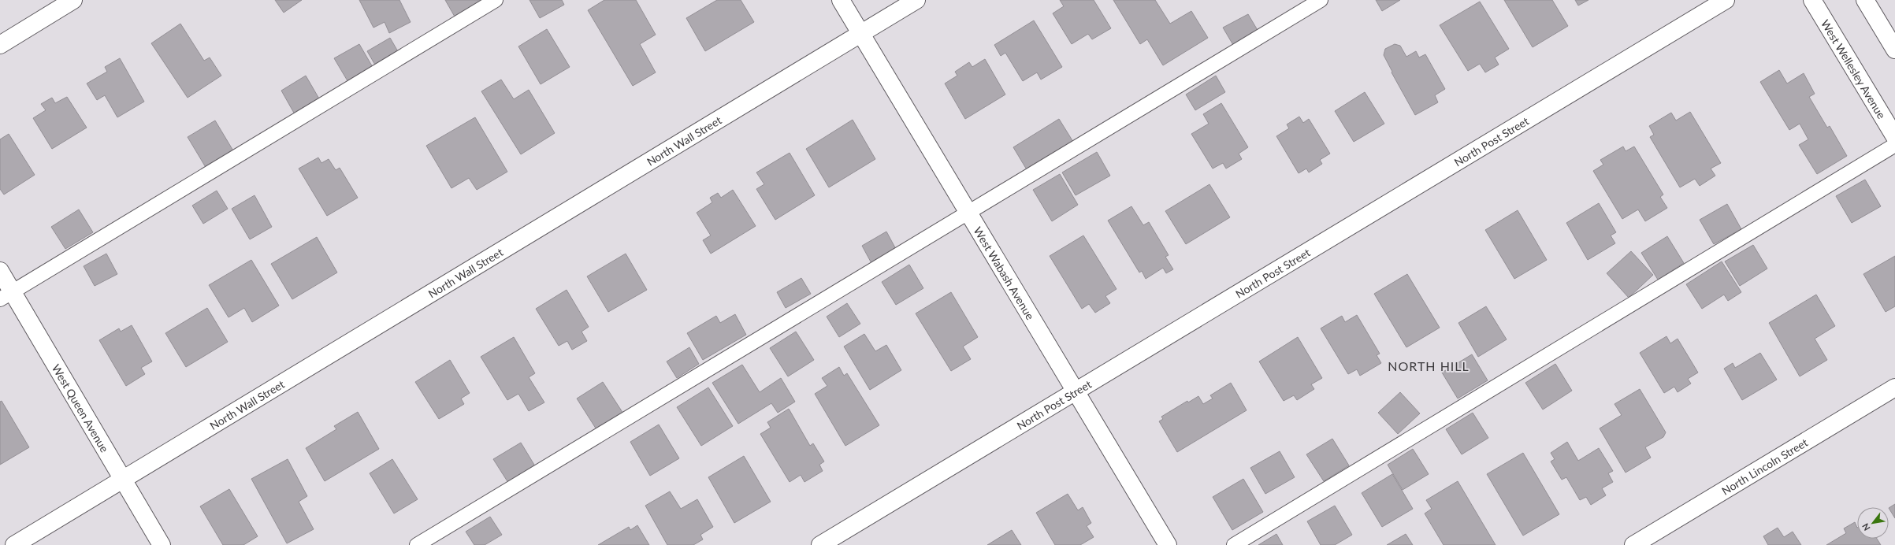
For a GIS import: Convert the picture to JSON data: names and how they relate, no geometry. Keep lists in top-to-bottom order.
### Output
{
  "streets": {
    "street": [
      "West Wellesley Avenue",
      "North Wall Street",
      "North Post Street",
      "West Wabash Avenue",
      "West Queen Avenue",
      "North Lincoln Street"
    ]
  },
  "crossings": [
    ["North Wall Street", "West Wabash Avenue"],
    ["North Wall Street", "West Queen Avenue"],
    ["North Post Street", "West Wabash Avenue"]
  ],
  "districts": ["NORTH HILL"],
  "north": "bottom left"
}
